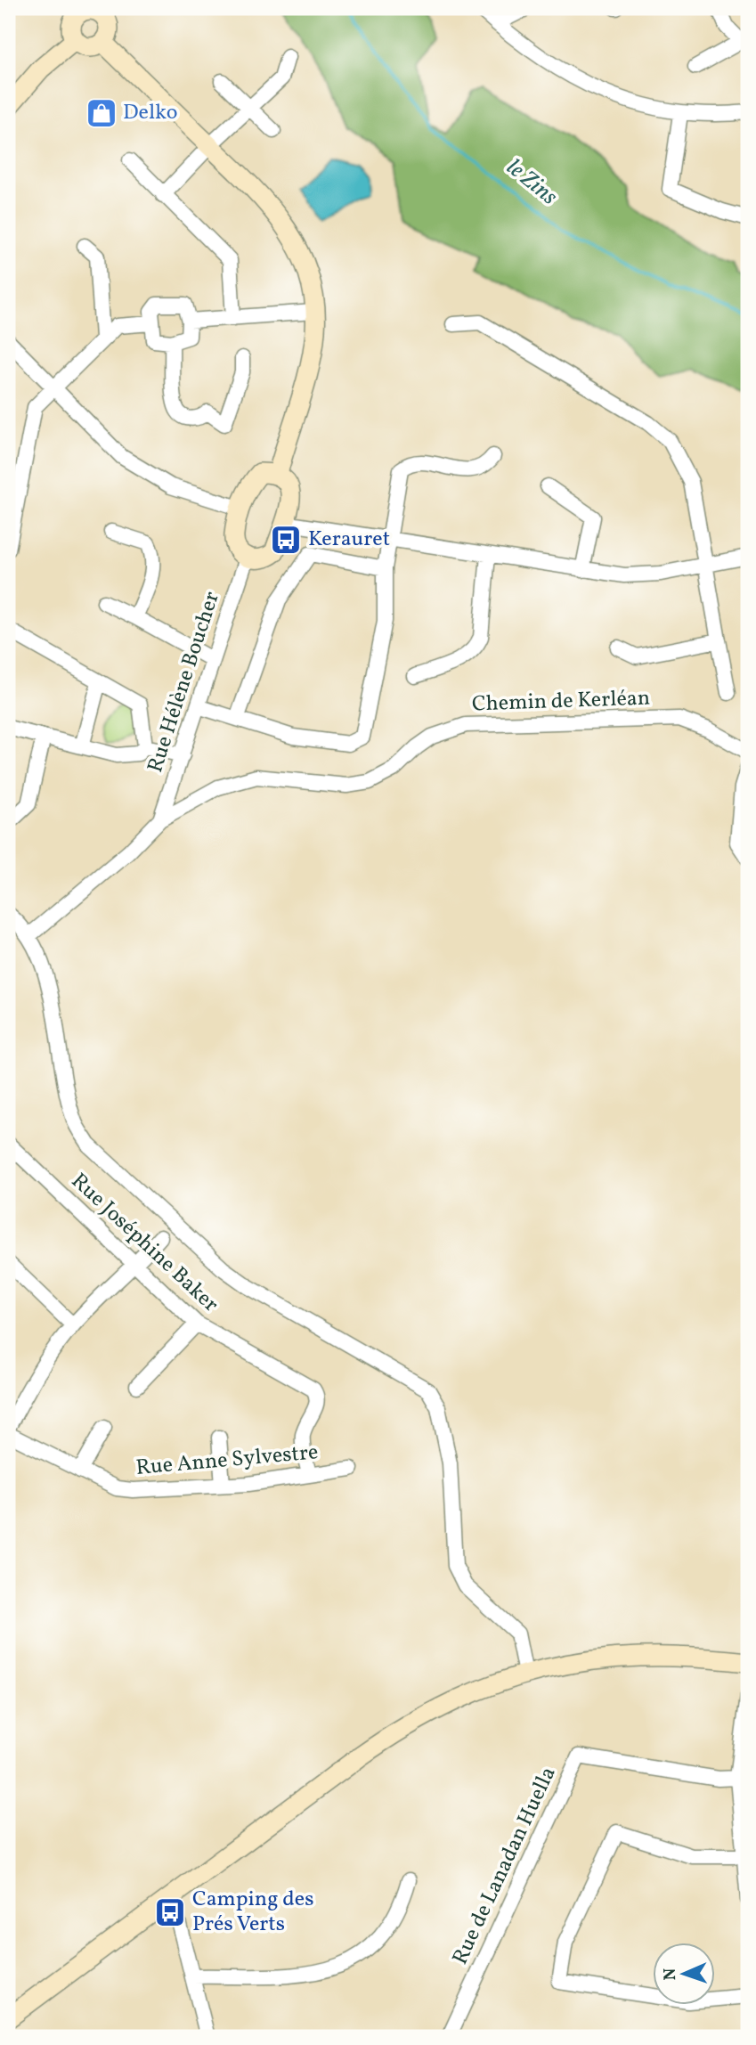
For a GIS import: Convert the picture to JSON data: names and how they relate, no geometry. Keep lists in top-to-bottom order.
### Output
{
  "streets": {
    "street": [
      "Rue Hélène Boucher",
      "Chemin de Kerléan",
      "Rue Joséphine Baker",
      "Rue Anne Sylvestre",
      "Rue de Lanadan Huella"
    ]
  },
  "crossings": [
    ["Rue Hélène Boucher", "Chemin de Kerléan"],
    ["Rue Joséphine Baker", "Rue Anne Sylvestre"]
  ],
  "water": ["le Zins"],
  "places": {
    "shop": ["Delko"],
    "bus stop": ["Kerauret", "Camping des Prés Verts"]
  },
  "north": "left"
}
